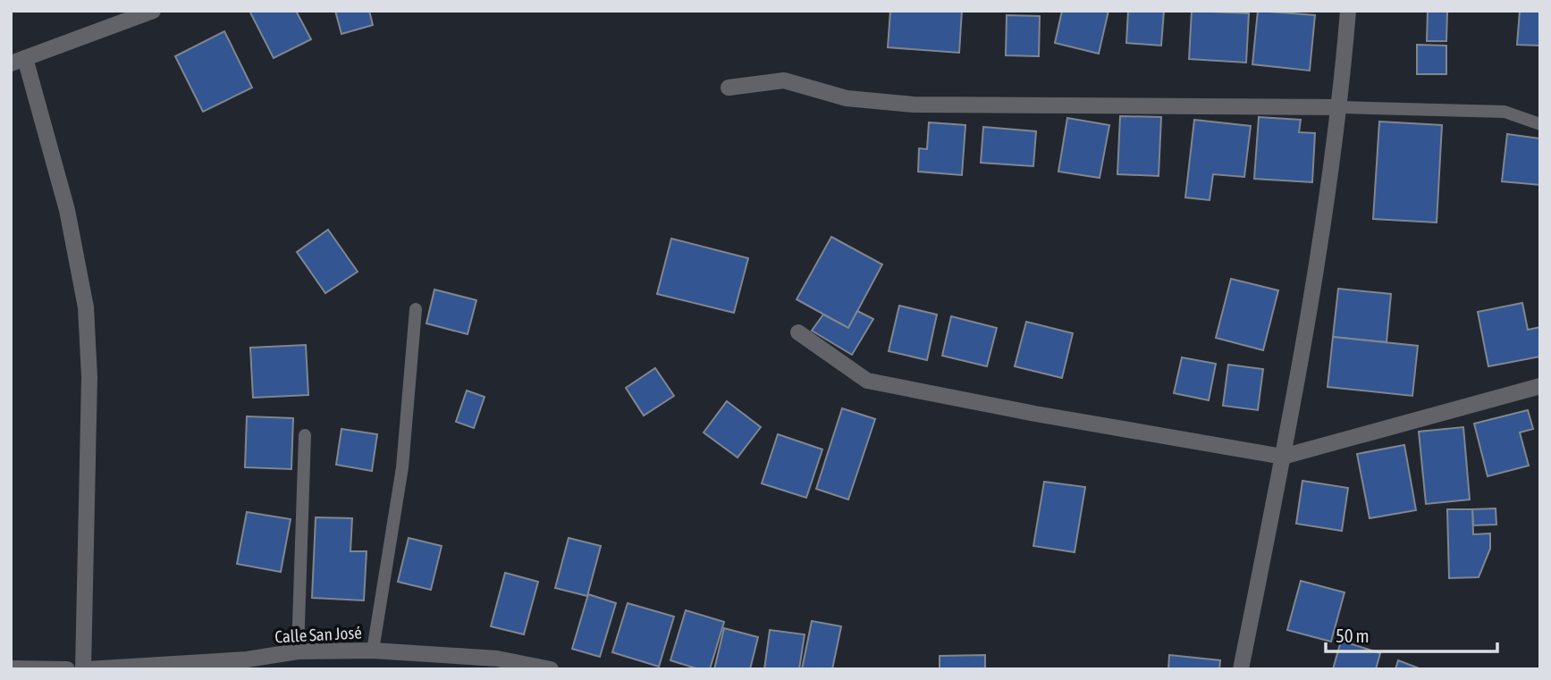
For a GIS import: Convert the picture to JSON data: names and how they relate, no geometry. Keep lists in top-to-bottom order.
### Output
{
  "streets": {
    "street": ["Calle San José"]
  },
  "scale_bar": "50 m"
}
